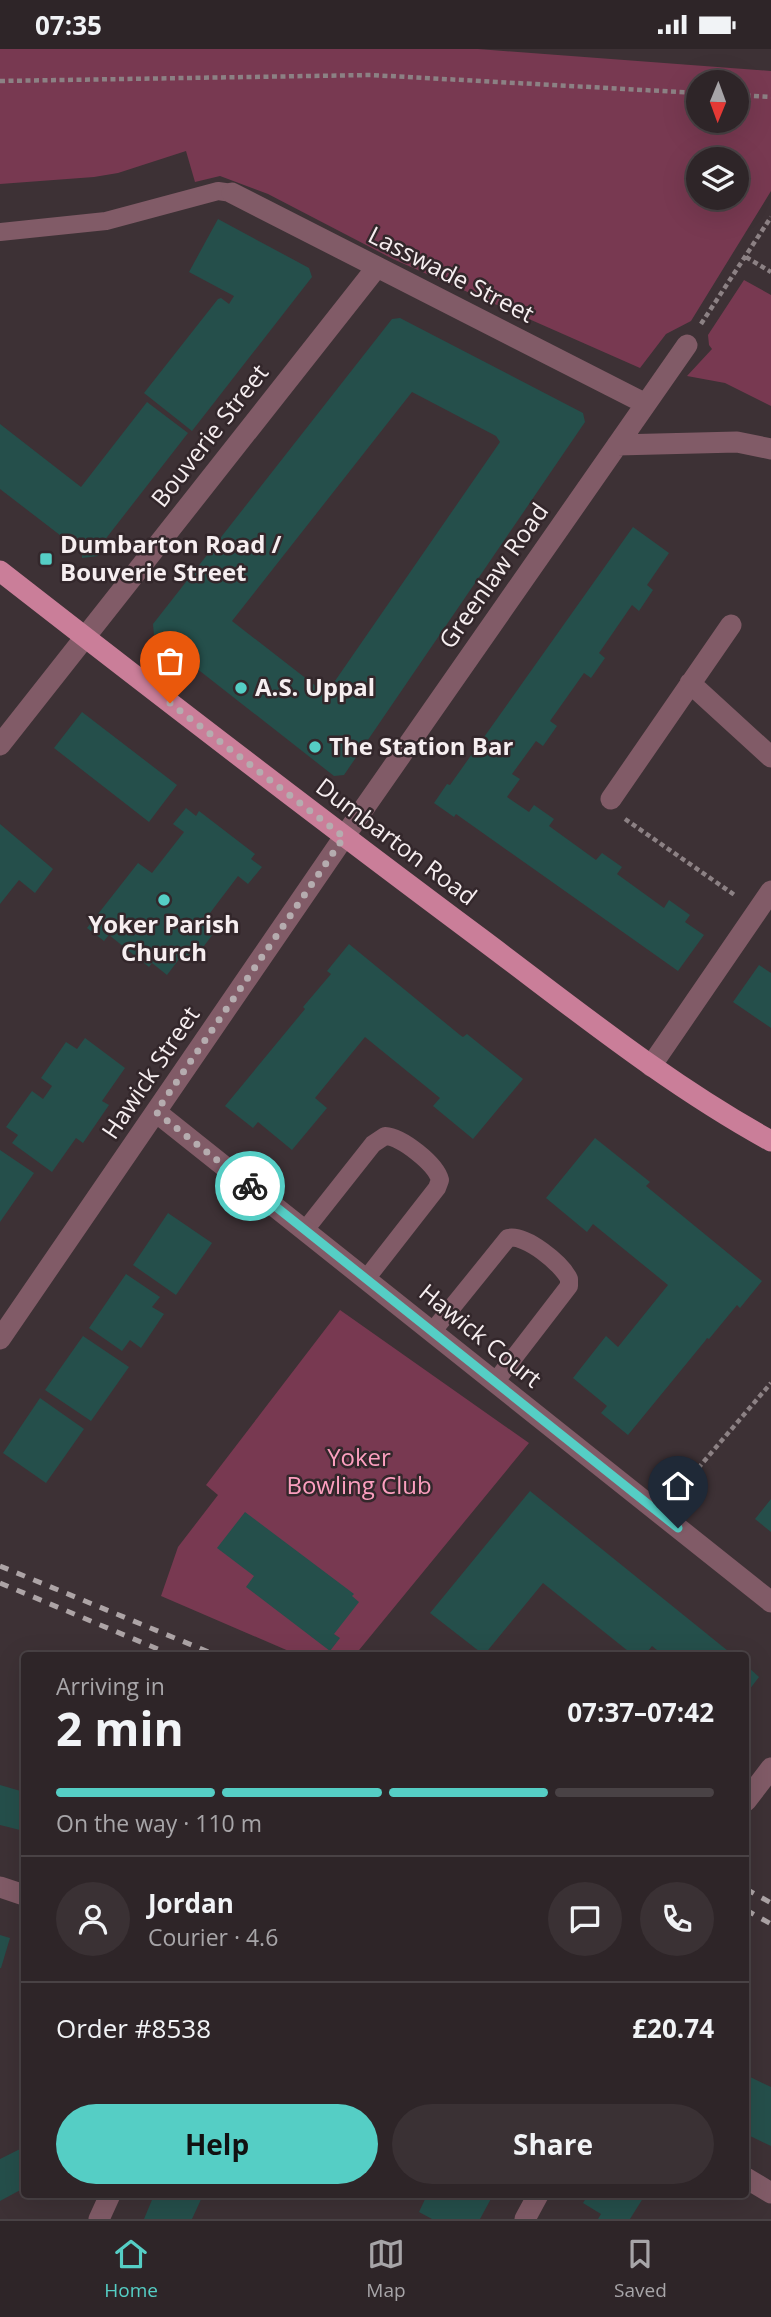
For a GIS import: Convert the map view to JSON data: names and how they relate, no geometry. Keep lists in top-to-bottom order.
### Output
{
  "streets": {
    "main road": ["Dumbarton Road"],
    "street": [
      "Lasswade Street",
      "Bouverie Street",
      "Greenlaw Road",
      "Hawick Street",
      "Hawick Court"
    ]
  },
  "crossings": [
    ["Lasswade Street", "Bouverie Street"],
    ["Lasswade Street", "Greenlaw Road"],
    ["Bouverie Street", "Dumbarton Road"],
    ["Greenlaw Road", "Dumbarton Road"],
    ["Greenlaw Road", "Hawick Street"],
    ["Dumbarton Road", "Hawick Street"],
    ["Hawick Street", "Hawick Court"]
  ],
  "parks": ["Yoker Bowling Club"],
  "places": {
    "transit": ["Dumbarton Road / Bouverie Street"],
    "other": ["A.S. Uppal", "The Station Bar", "Yoker Parish Church"]
  },
  "north": "bottom",
  "page": {
    "status": "07:35",
    "heading": ["2 min", "Arriving in", "07:37–07:42"],
    "panel": [
      "Jordan",
      "Courier · 4.6",
      "Order #8538",
      "£20.74"
    ],
    "bar": "On the way · 110 m",
    "buttons": ["Help", "Share"],
    "tabs": ["Home", "Map", "Saved"]
  }
}
